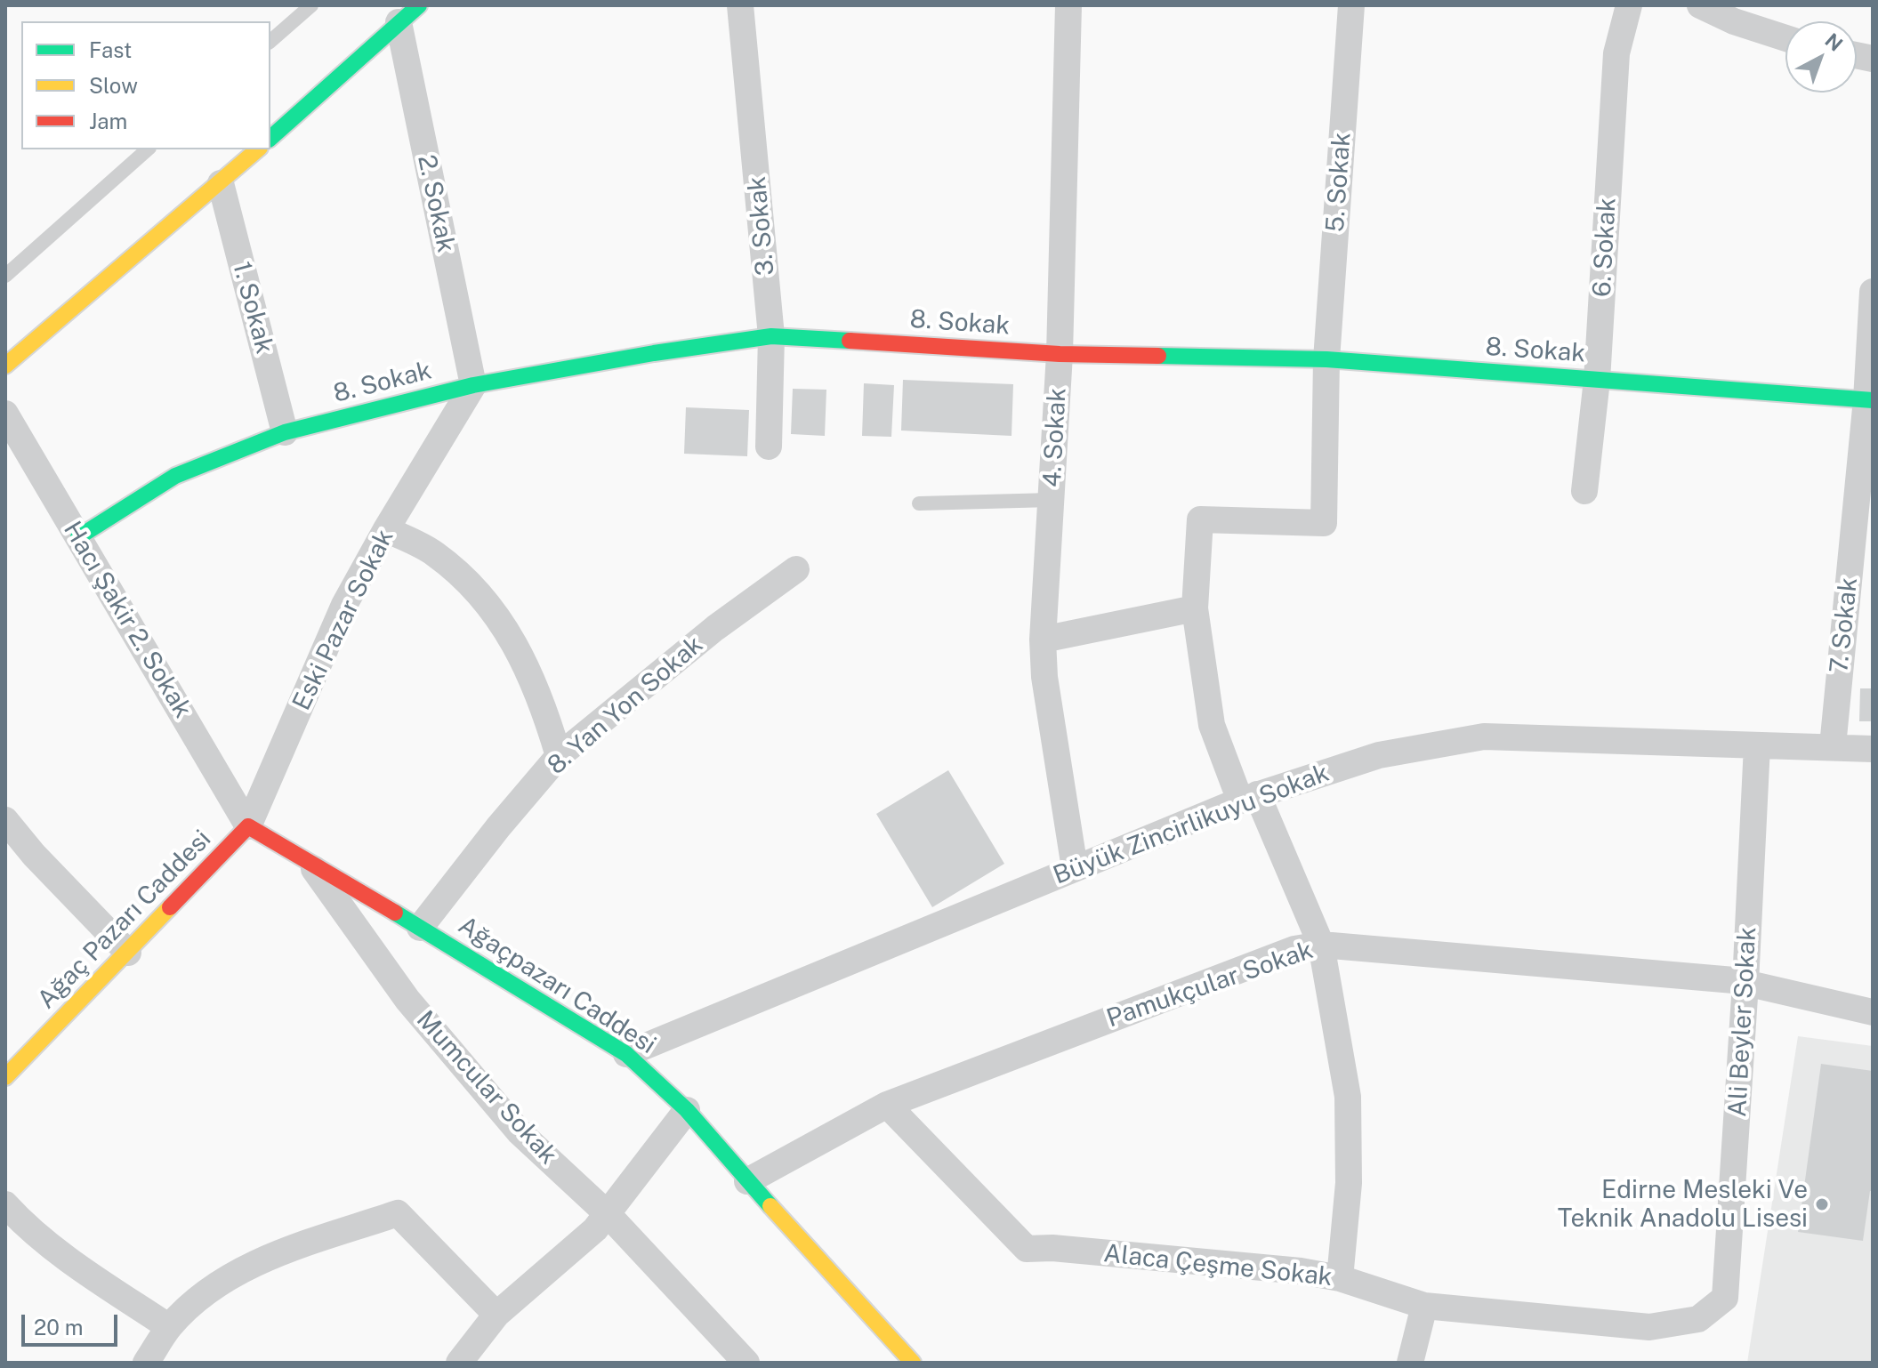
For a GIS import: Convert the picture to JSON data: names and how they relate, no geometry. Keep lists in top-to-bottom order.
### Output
{
  "streets": {
    "street": [
      "5. Sokak",
      "2. Sokak",
      "3. Sokak",
      "6. Sokak",
      "1. Sokak",
      "8. Sokak",
      "4. Sokak",
      "Hacı Şakir 2. Sokak",
      "Eski Pazar Sokak",
      "7. Sokak",
      "8. Yan Yon Sokak",
      "Büyük Zincirlikuyu Sokak",
      "Ağaç Pazarı Caddesi",
      "Pamukçular Sokak",
      "Ağaçpazarı Caddesi",
      "Ali Beyler Sokak",
      "Mumcular Sokak",
      "Alaca Çeşme Sokak"
    ]
  },
  "crossings": [
    ["5. Sokak", "8. Sokak"],
    ["2. Sokak", "8. Sokak"],
    ["2. Sokak", "Eski Pazar Sokak"],
    ["3. Sokak", "8. Sokak"],
    ["6. Sokak", "8. Sokak"],
    ["1. Sokak", "8. Sokak"],
    ["8. Sokak", "4. Sokak"],
    ["8. Sokak", "Hacı Şakir 2. Sokak"],
    ["8. Sokak", "Eski Pazar Sokak"],
    ["8. Sokak", "7. Sokak"],
    ["4. Sokak", "Büyük Zincirlikuyu Sokak"],
    ["Hacı Şakir 2. Sokak", "Eski Pazar Sokak"],
    ["Hacı Şakir 2. Sokak", "Ağaç Pazarı Caddesi"],
    ["Hacı Şakir 2. Sokak", "Ağaçpazarı Caddesi"],
    ["Eski Pazar Sokak", "Ağaç Pazarı Caddesi"],
    ["Eski Pazar Sokak", "Ağaçpazarı Caddesi"],
    ["7. Sokak", "Büyük Zincirlikuyu Sokak"],
    ["8. Yan Yon Sokak", "Ağaçpazarı Caddesi"],
    ["Büyük Zincirlikuyu Sokak", "Ağaçpazarı Caddesi"],
    ["Büyük Zincirlikuyu Sokak", "Ali Beyler Sokak"],
    ["Ağaç Pazarı Caddesi", "Ağaçpazarı Caddesi"],
    ["Pamukçular Sokak", "Ağaçpazarı Caddesi"],
    ["Pamukçular Sokak", "Ali Beyler Sokak"],
    ["Pamukçular Sokak", "Alaca Çeşme Sokak"],
    ["Ağaçpazarı Caddesi", "Mumcular Sokak"],
    ["Ali Beyler Sokak", "Alaca Çeşme Sokak"]
  ],
  "places": ["Edirne Mesleki Ve Teknik Anadolu Lisesi"],
  "legend": ["Fast", "Slow", "Jam"],
  "scale_bar": "20 m",
  "north": "top right"
}
